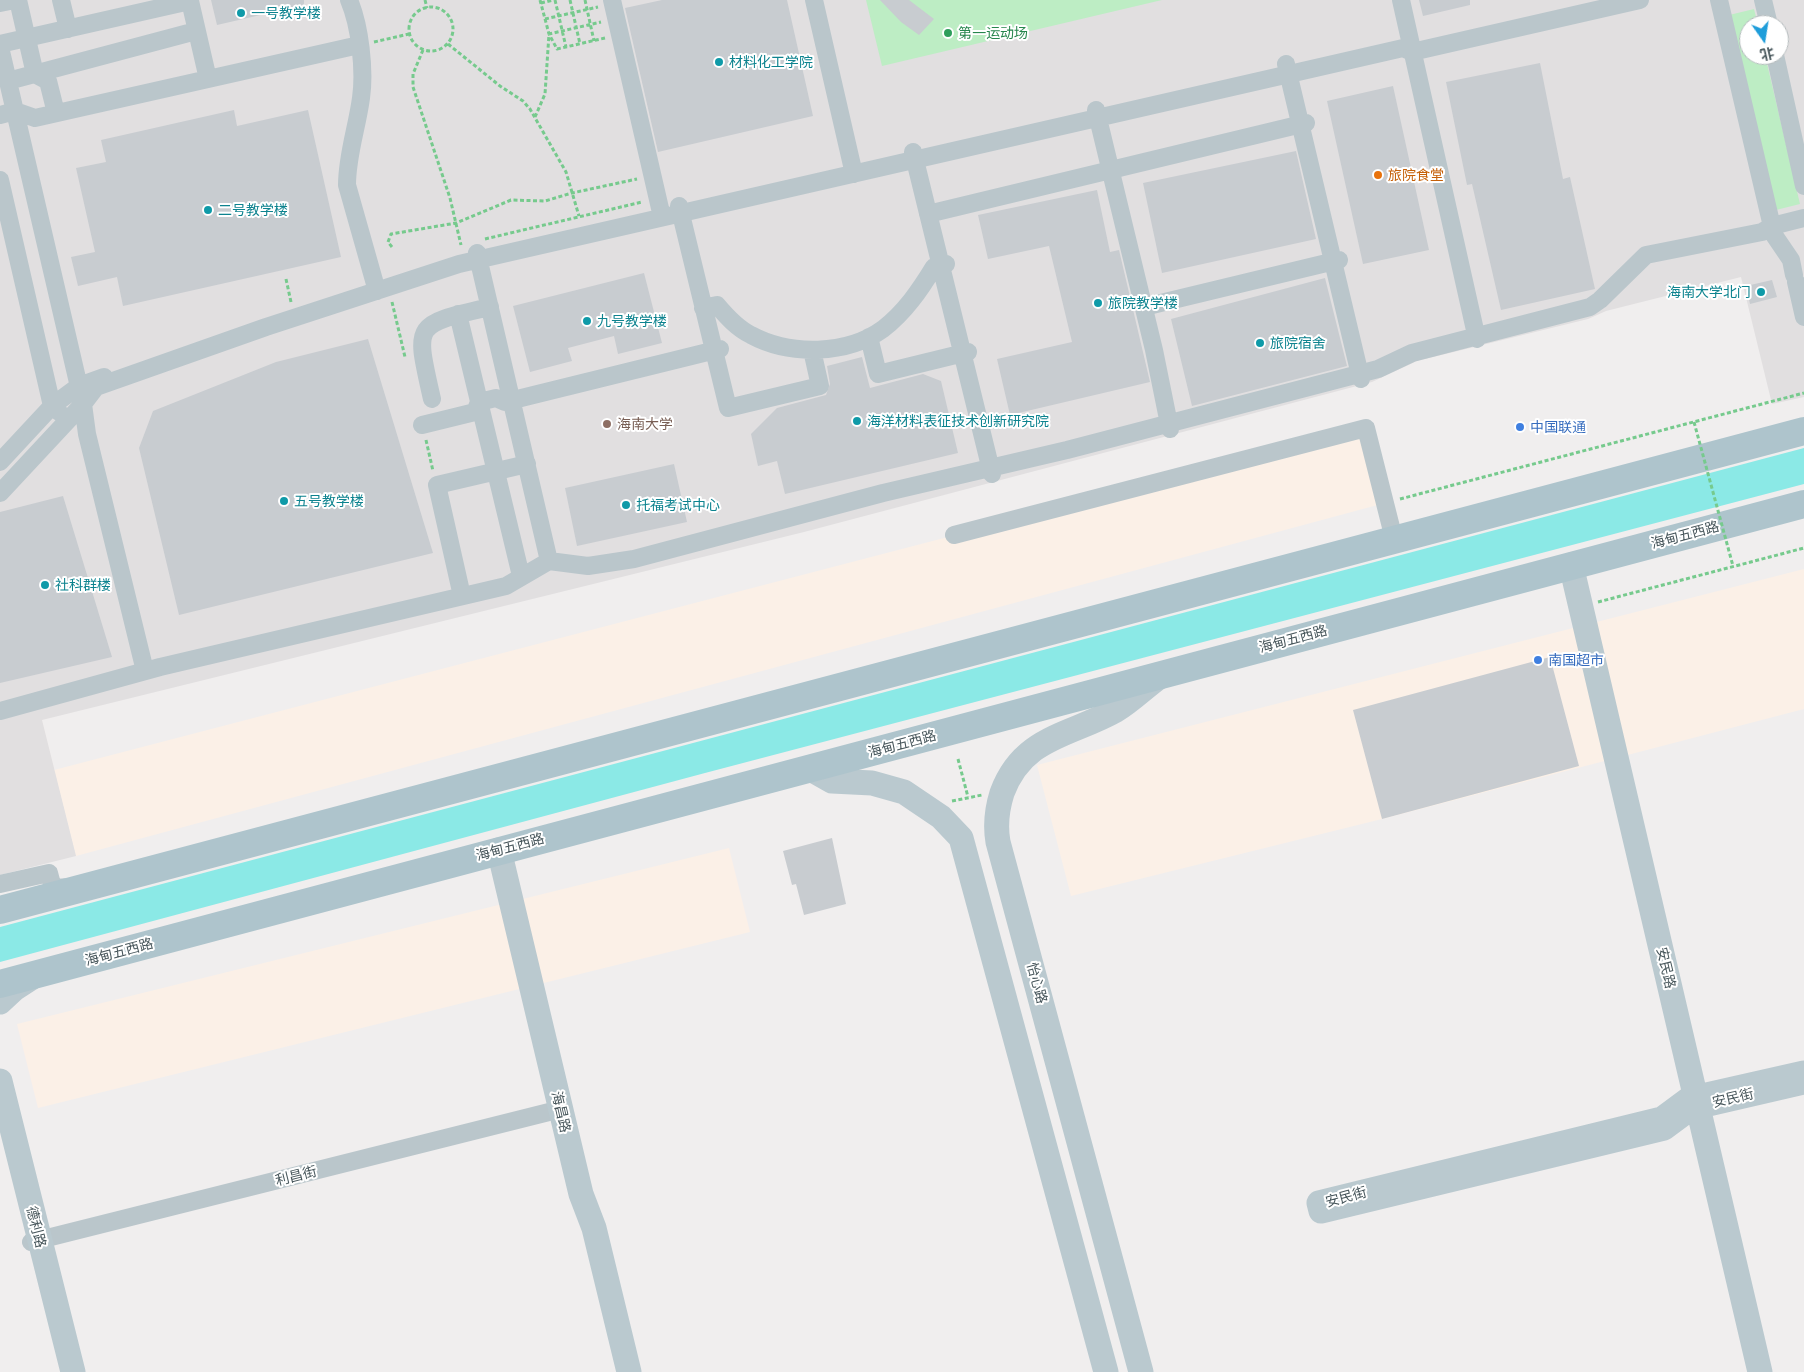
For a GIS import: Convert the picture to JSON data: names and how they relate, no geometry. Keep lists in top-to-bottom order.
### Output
{
  "streets": {
    "main road": ["海甸五西路"],
    "street": [
      "安民路",
      "怡心路",
      "安民街",
      "海昌路",
      "利昌街",
      "德利路"
    ]
  },
  "crossings": [
    ["海甸五西路", "安民路"],
    ["海甸五西路", "怡心路"],
    ["海甸五西路", "海昌路"],
    ["安民路", "安民街"],
    ["海昌路", "利昌街"],
    ["利昌街", "德利路"]
  ],
  "places": [
    "一号教学楼",
    "第一运动场",
    "材料化工学院",
    "旅院食堂",
    "二号教学楼",
    "海南大学北门",
    "旅院教学楼",
    "九号教学楼",
    "旅院宿舍",
    "海洋材料表征技术创新研究院",
    "海南大学",
    "中国联通",
    "五号教学楼",
    "托福考试中心",
    "社科群楼",
    "南国超市"
  ],
  "north": "bottom"
}
